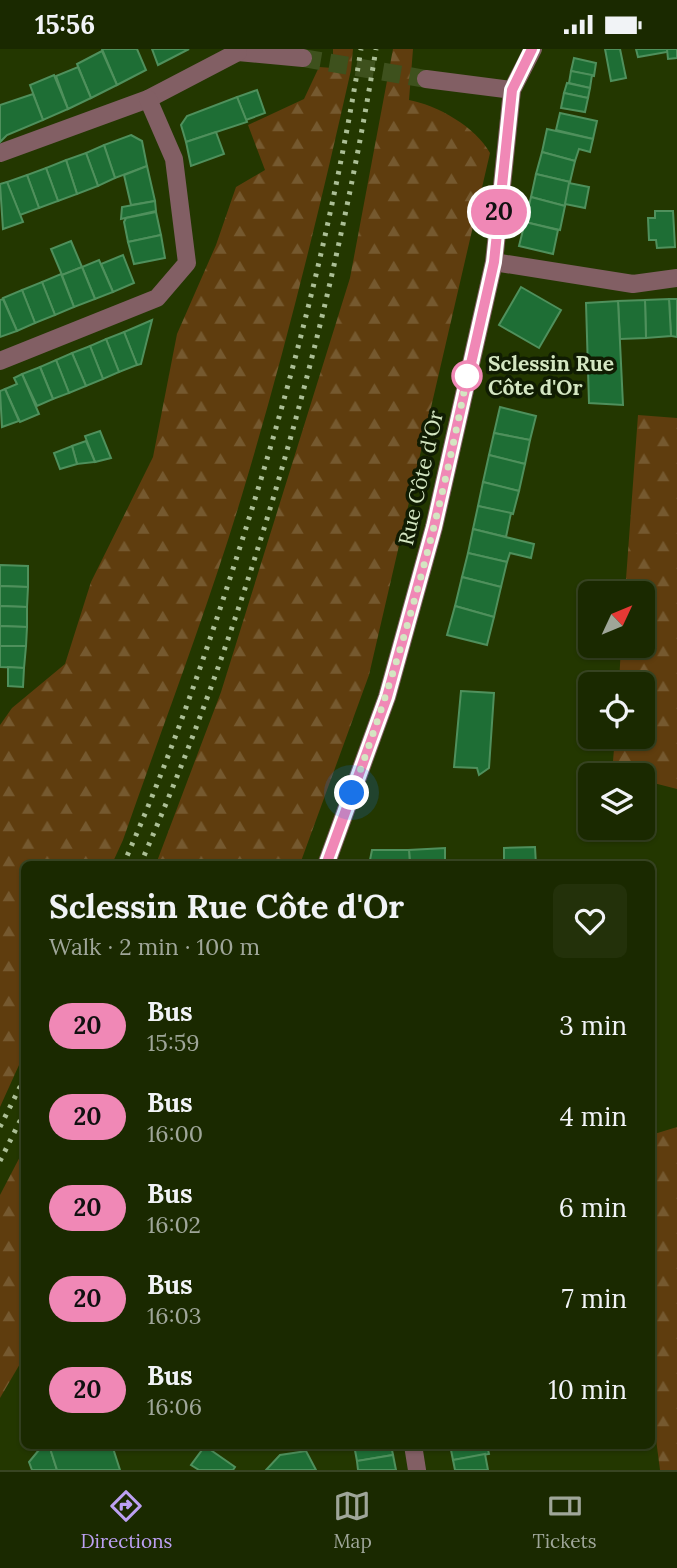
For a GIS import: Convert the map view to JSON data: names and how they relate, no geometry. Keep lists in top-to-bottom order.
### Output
{
  "streets": {
    "street": ["Rue Côte d'Or"]
  },
  "places": ["Sclessin Rue Côte d'Or"],
  "lines": ["bus line 20"],
  "north": "top right",
  "page": {
    "status": "15:56",
    "on_map": "20",
    "heading": ["Sclessin Rue Côte d'Or", "Walk · 2 min · 100 m"],
    "list": [
      {
        "mark": "20",
        "name": "Bus",
        "note": "15:59",
        "value": "3 min"
      },
      {
        "mark": "20",
        "name": "Bus",
        "note": "16:00",
        "value": "4 min"
      },
      {
        "mark": "20",
        "name": "Bus",
        "note": "16:02",
        "value": "6 min"
      },
      {
        "mark": "20",
        "name": "Bus",
        "note": "16:03",
        "value": "7 min"
      },
      {
        "mark": "20",
        "name": "Bus",
        "note": "16:06",
        "value": "10 min"
      }
    ],
    "tabs": ["Directions", "Map", "Tickets"]
  }
}
